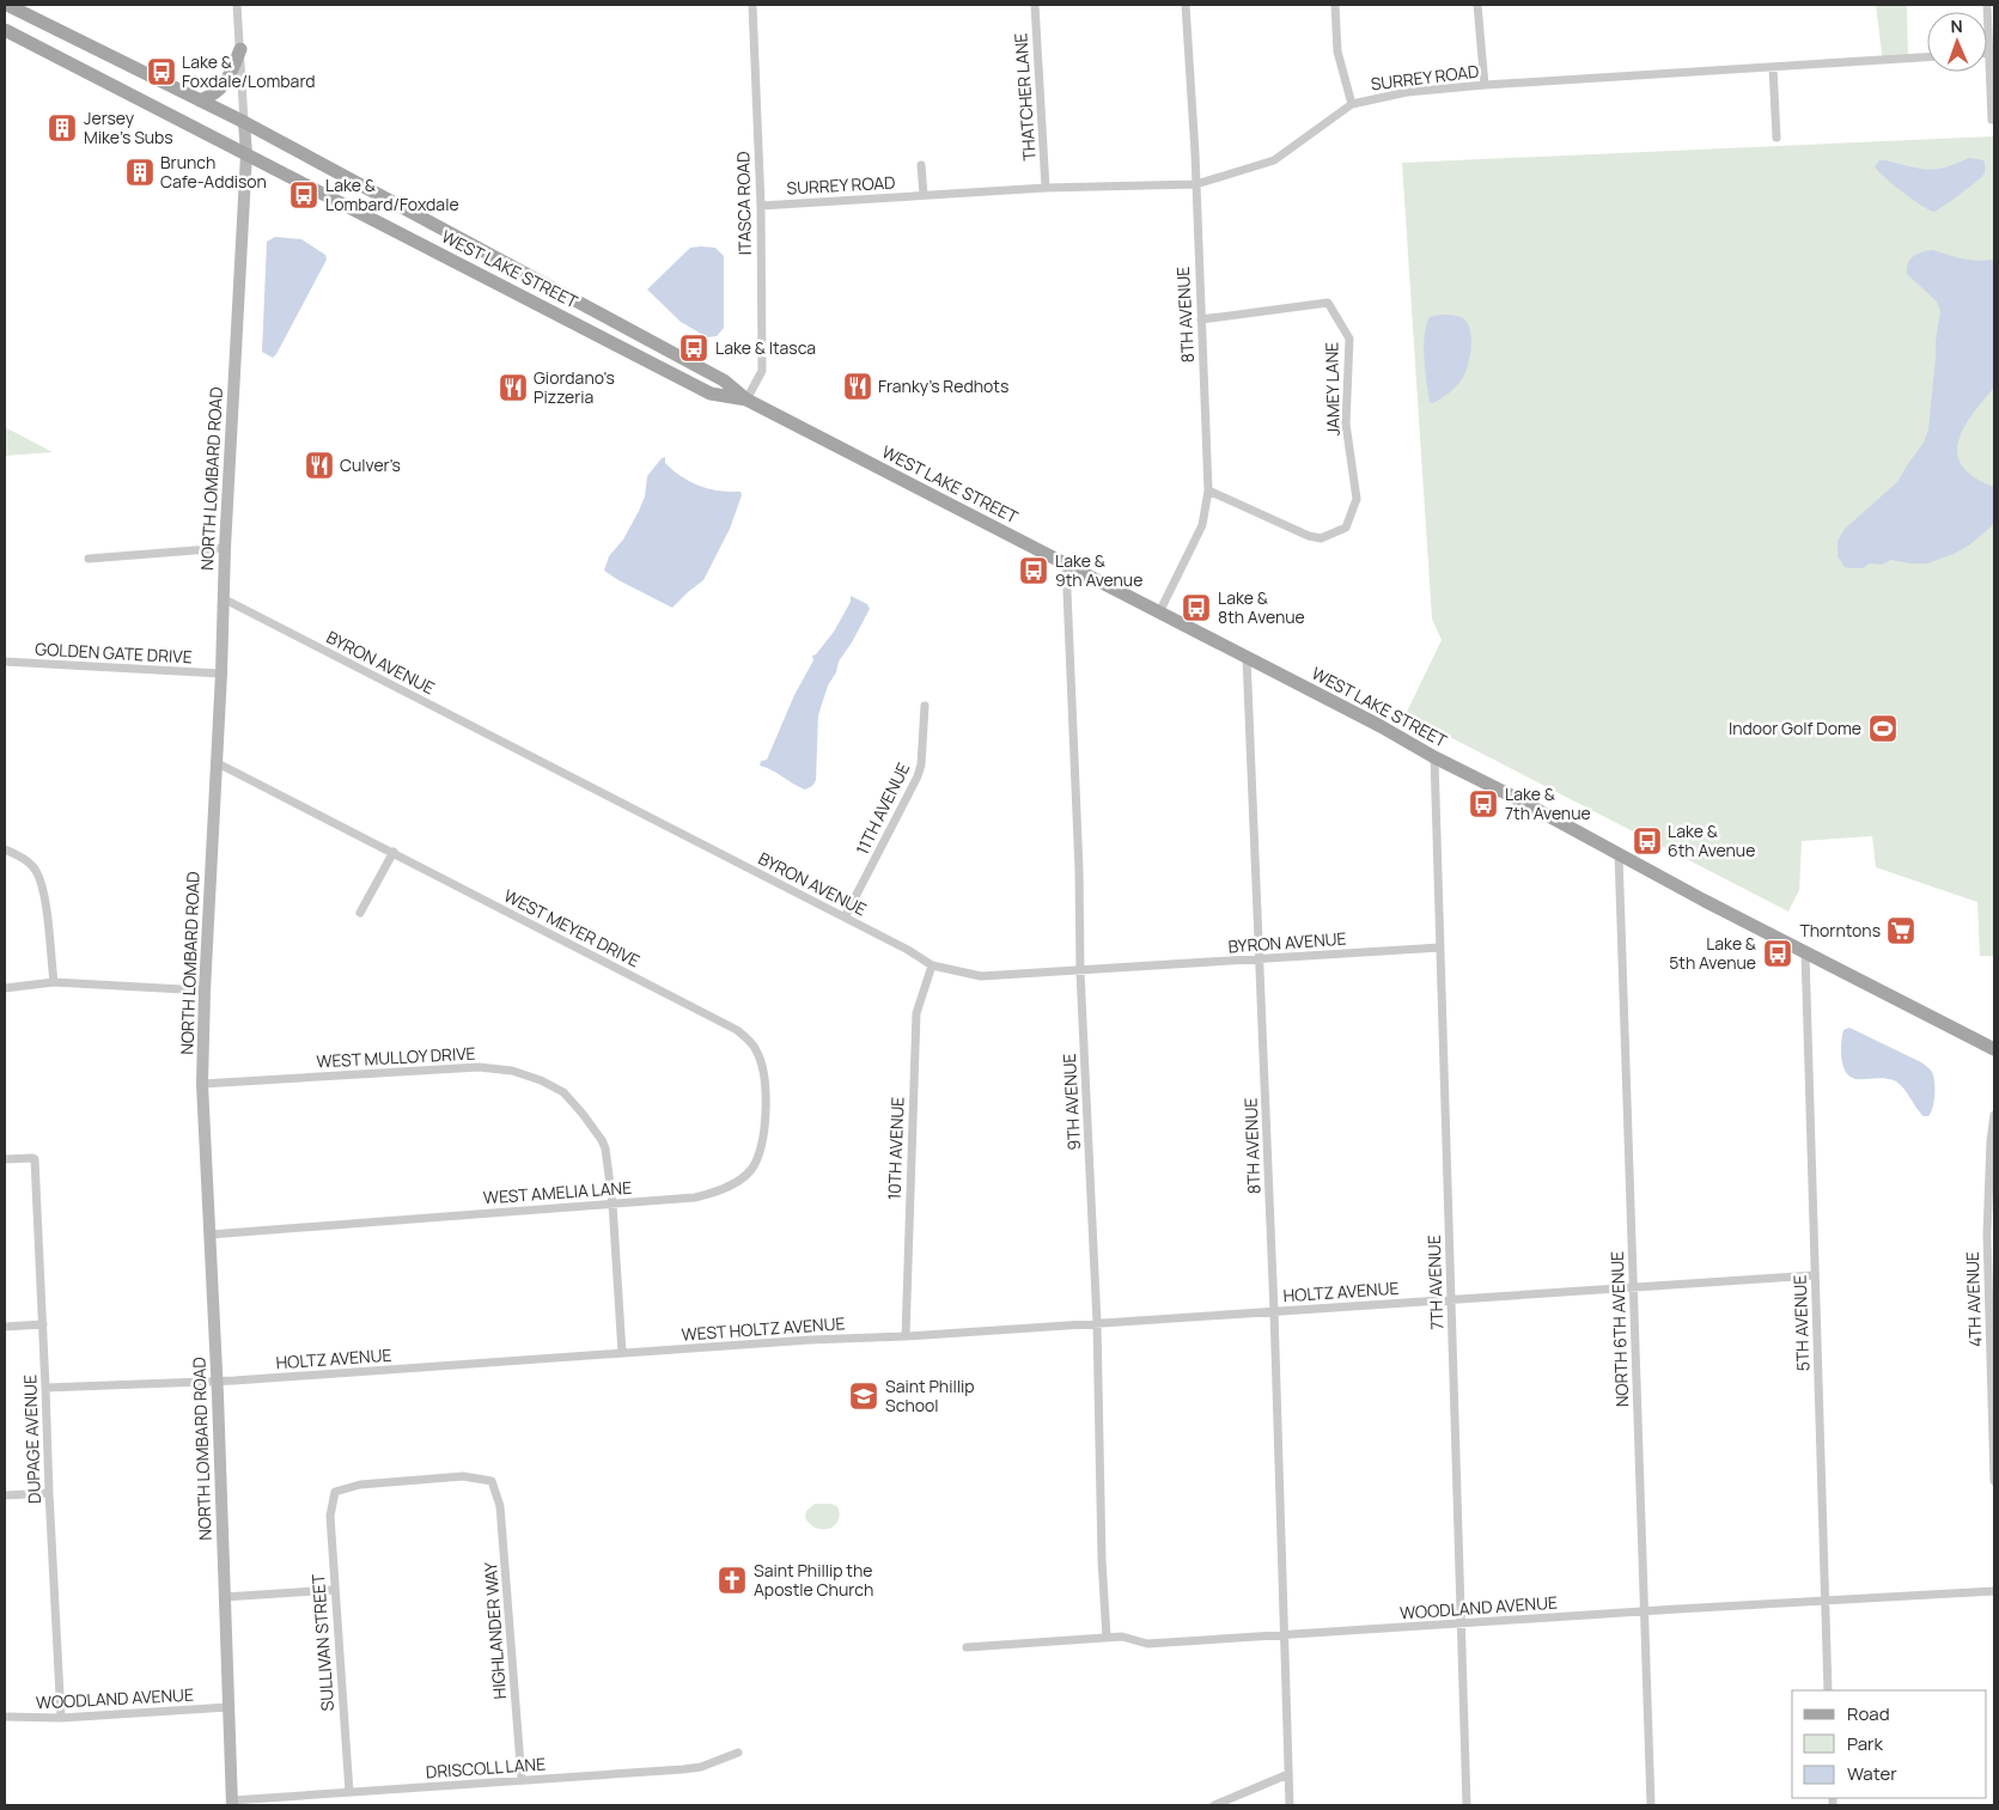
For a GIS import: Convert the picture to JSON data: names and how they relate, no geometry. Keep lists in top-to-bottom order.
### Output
{
  "streets": {
    "main road": ["WEST LAKE STREET"],
    "street": [
      "SURREY ROAD",
      "THATCHER LANE",
      "ITASCA ROAD",
      "8TH AVENUE",
      "JAMEY LANE",
      "NORTH LOMBARD ROAD",
      "GOLDEN GATE DRIVE",
      "BYRON AVENUE",
      "11TH AVENUE",
      "WEST MEYER DRIVE",
      "WEST MULLOY DRIVE",
      "9TH AVENUE",
      "10TH AVENUE",
      "WEST AMELIA LANE",
      "7TH AVENUE",
      "HOLTZ AVENUE",
      "4TH AVENUE",
      "5TH AVENUE",
      "WEST HOLTZ AVENUE",
      "NORTH 6TH AVENUE",
      "DUPAGE AVENUE",
      "WOODLAND AVENUE",
      "HIGHLANDER WAY",
      "SULLIVAN STREET",
      "DRISCOLL LANE"
    ]
  },
  "crossings": [
    ["SURREY ROAD", "THATCHER LANE"],
    ["SURREY ROAD", "ITASCA ROAD"],
    ["SURREY ROAD", "8TH AVENUE"],
    ["ITASCA ROAD", "WEST LAKE STREET"],
    ["WEST LAKE STREET", "8TH AVENUE"],
    ["WEST LAKE STREET", "NORTH LOMBARD ROAD"],
    ["WEST LAKE STREET", "9TH AVENUE"],
    ["WEST LAKE STREET", "7TH AVENUE"],
    ["WEST LAKE STREET", "5TH AVENUE"],
    ["WEST LAKE STREET", "NORTH 6TH AVENUE"],
    ["8TH AVENUE", "JAMEY LANE"],
    ["8TH AVENUE", "BYRON AVENUE"],
    ["8TH AVENUE", "HOLTZ AVENUE"],
    ["8TH AVENUE", "WOODLAND AVENUE"],
    ["NORTH LOMBARD ROAD", "GOLDEN GATE DRIVE"],
    ["NORTH LOMBARD ROAD", "BYRON AVENUE"],
    ["NORTH LOMBARD ROAD", "WEST MEYER DRIVE"],
    ["NORTH LOMBARD ROAD", "WEST MULLOY DRIVE"],
    ["NORTH LOMBARD ROAD", "WEST AMELIA LANE"],
    ["NORTH LOMBARD ROAD", "HOLTZ AVENUE"],
    ["NORTH LOMBARD ROAD", "WOODLAND AVENUE"],
    ["NORTH LOMBARD ROAD", "DRISCOLL LANE"],
    ["BYRON AVENUE", "11TH AVENUE"],
    ["BYRON AVENUE", "9TH AVENUE"],
    ["BYRON AVENUE", "10TH AVENUE"],
    ["BYRON AVENUE", "7TH AVENUE"],
    ["WEST MEYER DRIVE", "WEST AMELIA LANE"],
    ["WEST MULLOY DRIVE", "WEST AMELIA LANE"],
    ["WEST MULLOY DRIVE", "HOLTZ AVENUE"],
    ["WEST MULLOY DRIVE", "WEST HOLTZ AVENUE"],
    ["9TH AVENUE", "HOLTZ AVENUE"],
    ["9TH AVENUE", "WOODLAND AVENUE"],
    ["10TH AVENUE", "HOLTZ AVENUE"],
    ["10TH AVENUE", "WEST HOLTZ AVENUE"],
    ["7TH AVENUE", "HOLTZ AVENUE"],
    ["7TH AVENUE", "WOODLAND AVENUE"],
    ["HOLTZ AVENUE", "5TH AVENUE"],
    ["HOLTZ AVENUE", "WEST HOLTZ AVENUE"],
    ["HOLTZ AVENUE", "NORTH 6TH AVENUE"],
    ["HOLTZ AVENUE", "DUPAGE AVENUE"],
    ["5TH AVENUE", "WOODLAND AVENUE"],
    ["NORTH 6TH AVENUE", "WOODLAND AVENUE"],
    ["DUPAGE AVENUE", "WOODLAND AVENUE"],
    ["HIGHLANDER WAY", "SULLIVAN STREET"],
    ["HIGHLANDER WAY", "DRISCOLL LANE"],
    ["SULLIVAN STREET", "DRISCOLL LANE"]
  ],
  "places": {
    "bus stop": [
      "Lake & Foxdale/Lombard",
      "Lake & Lombard/Foxdale",
      "Lake & Itasca",
      "Lake & 9th Avenue",
      "Lake & 8th Avenue",
      "Lake & 7th Avenue",
      "Lake & 6th Avenue",
      "Lake & 5th Avenue"
    ],
    "building": ["Jersey Mike's Subs", "Brunch Cafe-Addison"],
    "restaurant": ["Franky's Redhots", "Giordano's Pizzeria", "Culver's"],
    "sports": ["Indoor Golf Dome"],
    "supermarket": ["Thorntons"],
    "school or university": ["Saint Phillip School"],
    "church": ["Saint Phillip the Apostle Church"]
  },
  "legend": ["Road", "Park", "Water"],
  "north": "top"
}
